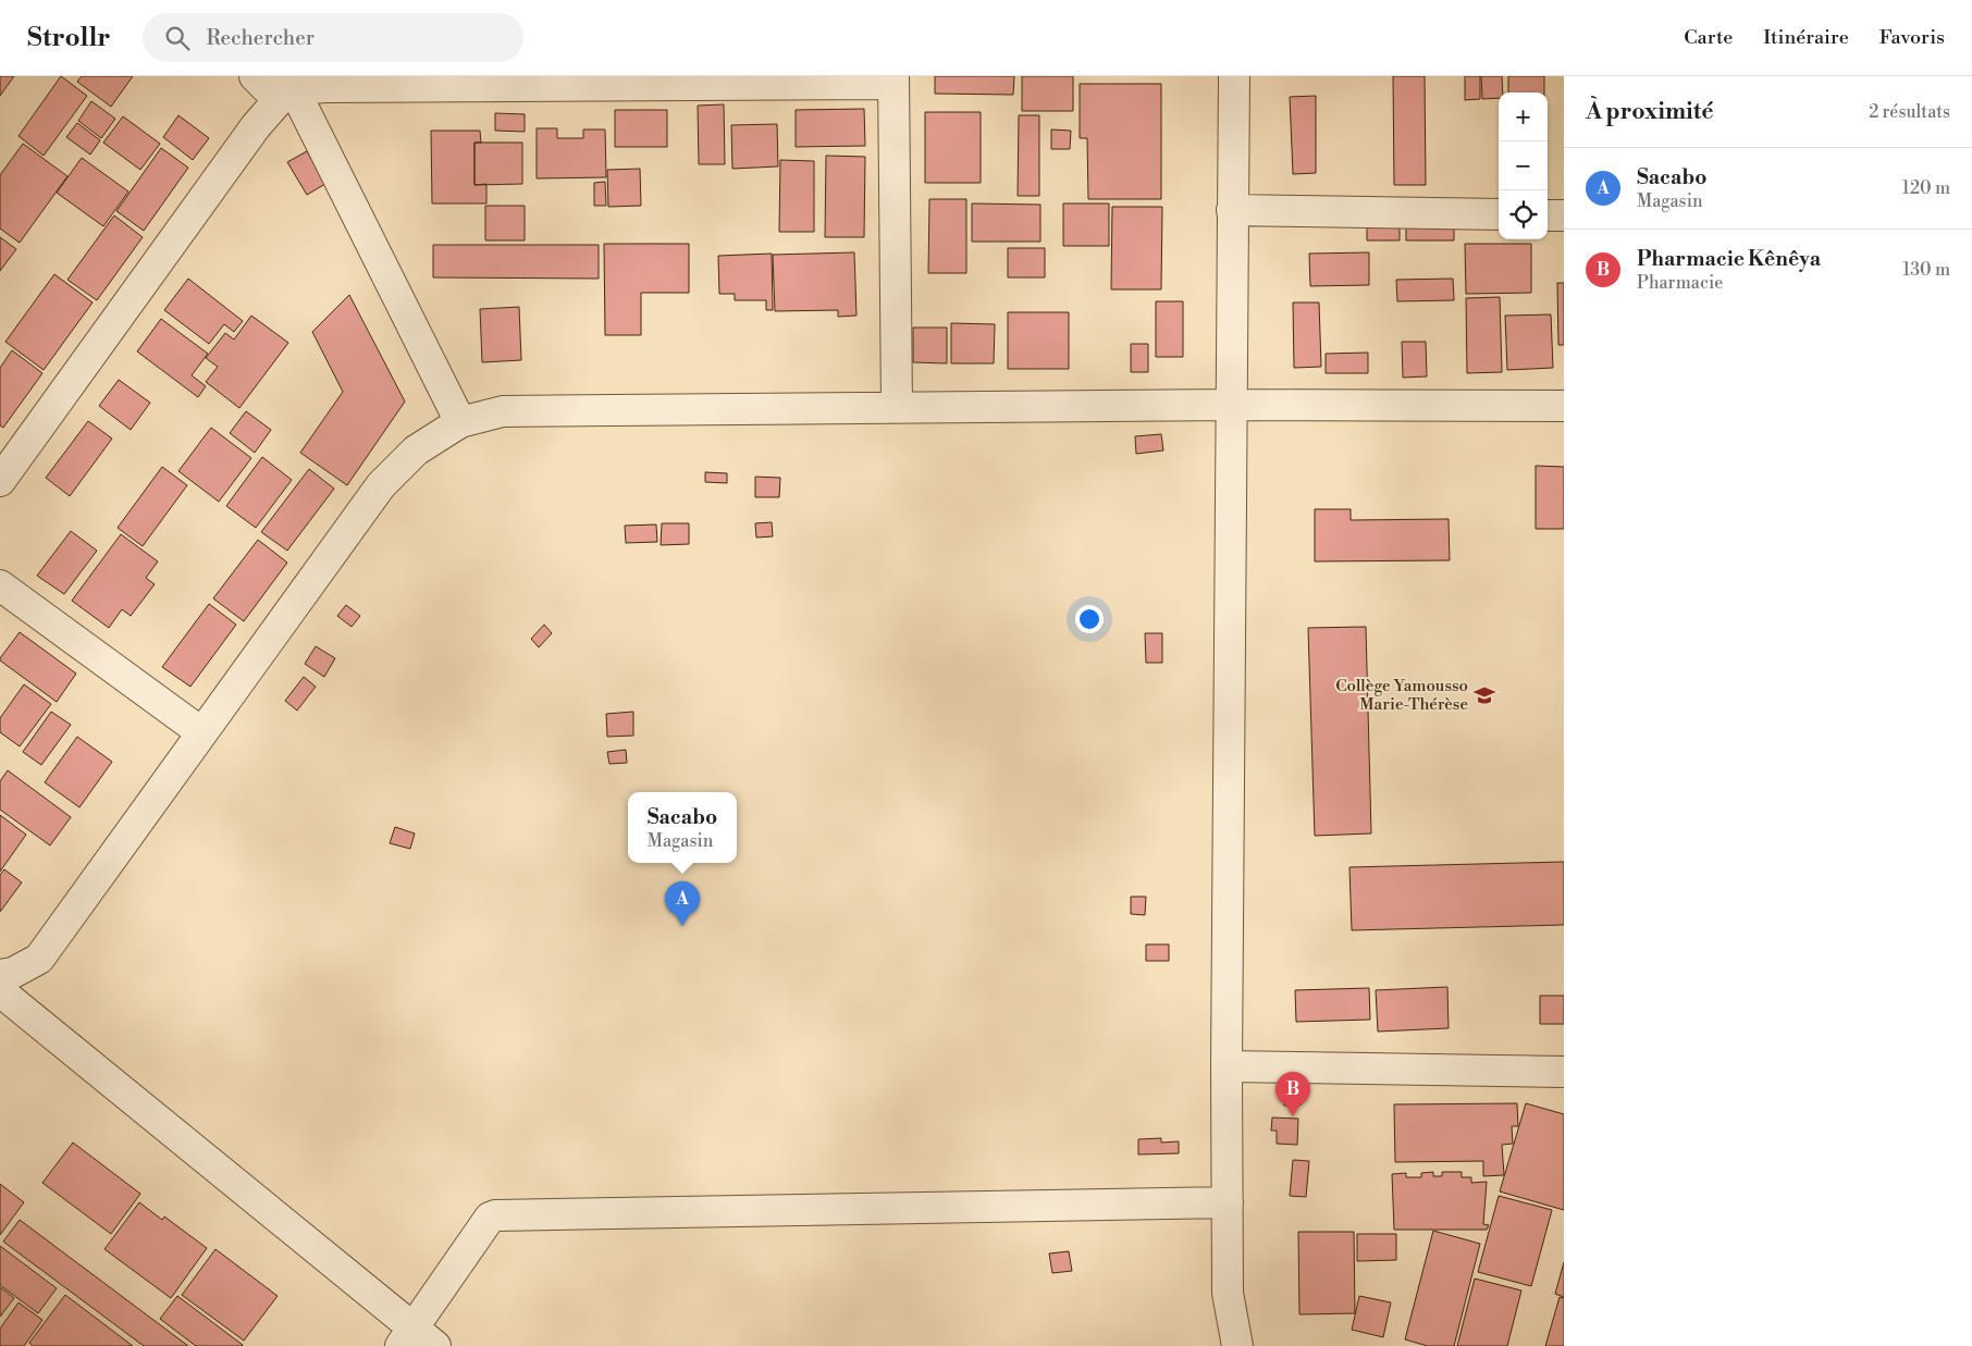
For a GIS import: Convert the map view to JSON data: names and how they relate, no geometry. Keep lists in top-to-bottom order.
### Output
{
  "places": {
    "school or university": ["Collège Yamousso Marie-Thérèse"]
  },
  "page": {
    "header": "Strollr",
    "search": "Rechercher",
    "nav": ["Carte", "Itinéraire", "Favoris"],
    "heading": ["À proximité", "2 résultats"],
    "map_buttons": ["+", "−"],
    "list": [
      {
        "mark": "A",
        "name": "Sacabo",
        "note": "Magasin",
        "value": "120 m"
      },
      {
        "mark": "B",
        "name": "Pharmacie Kênêya",
        "note": "Pharmacie",
        "value": "130 m"
      }
    ],
    "popup": ["Sacabo", "Magasin"],
    "pins": ["A", "B"]
  }
}
